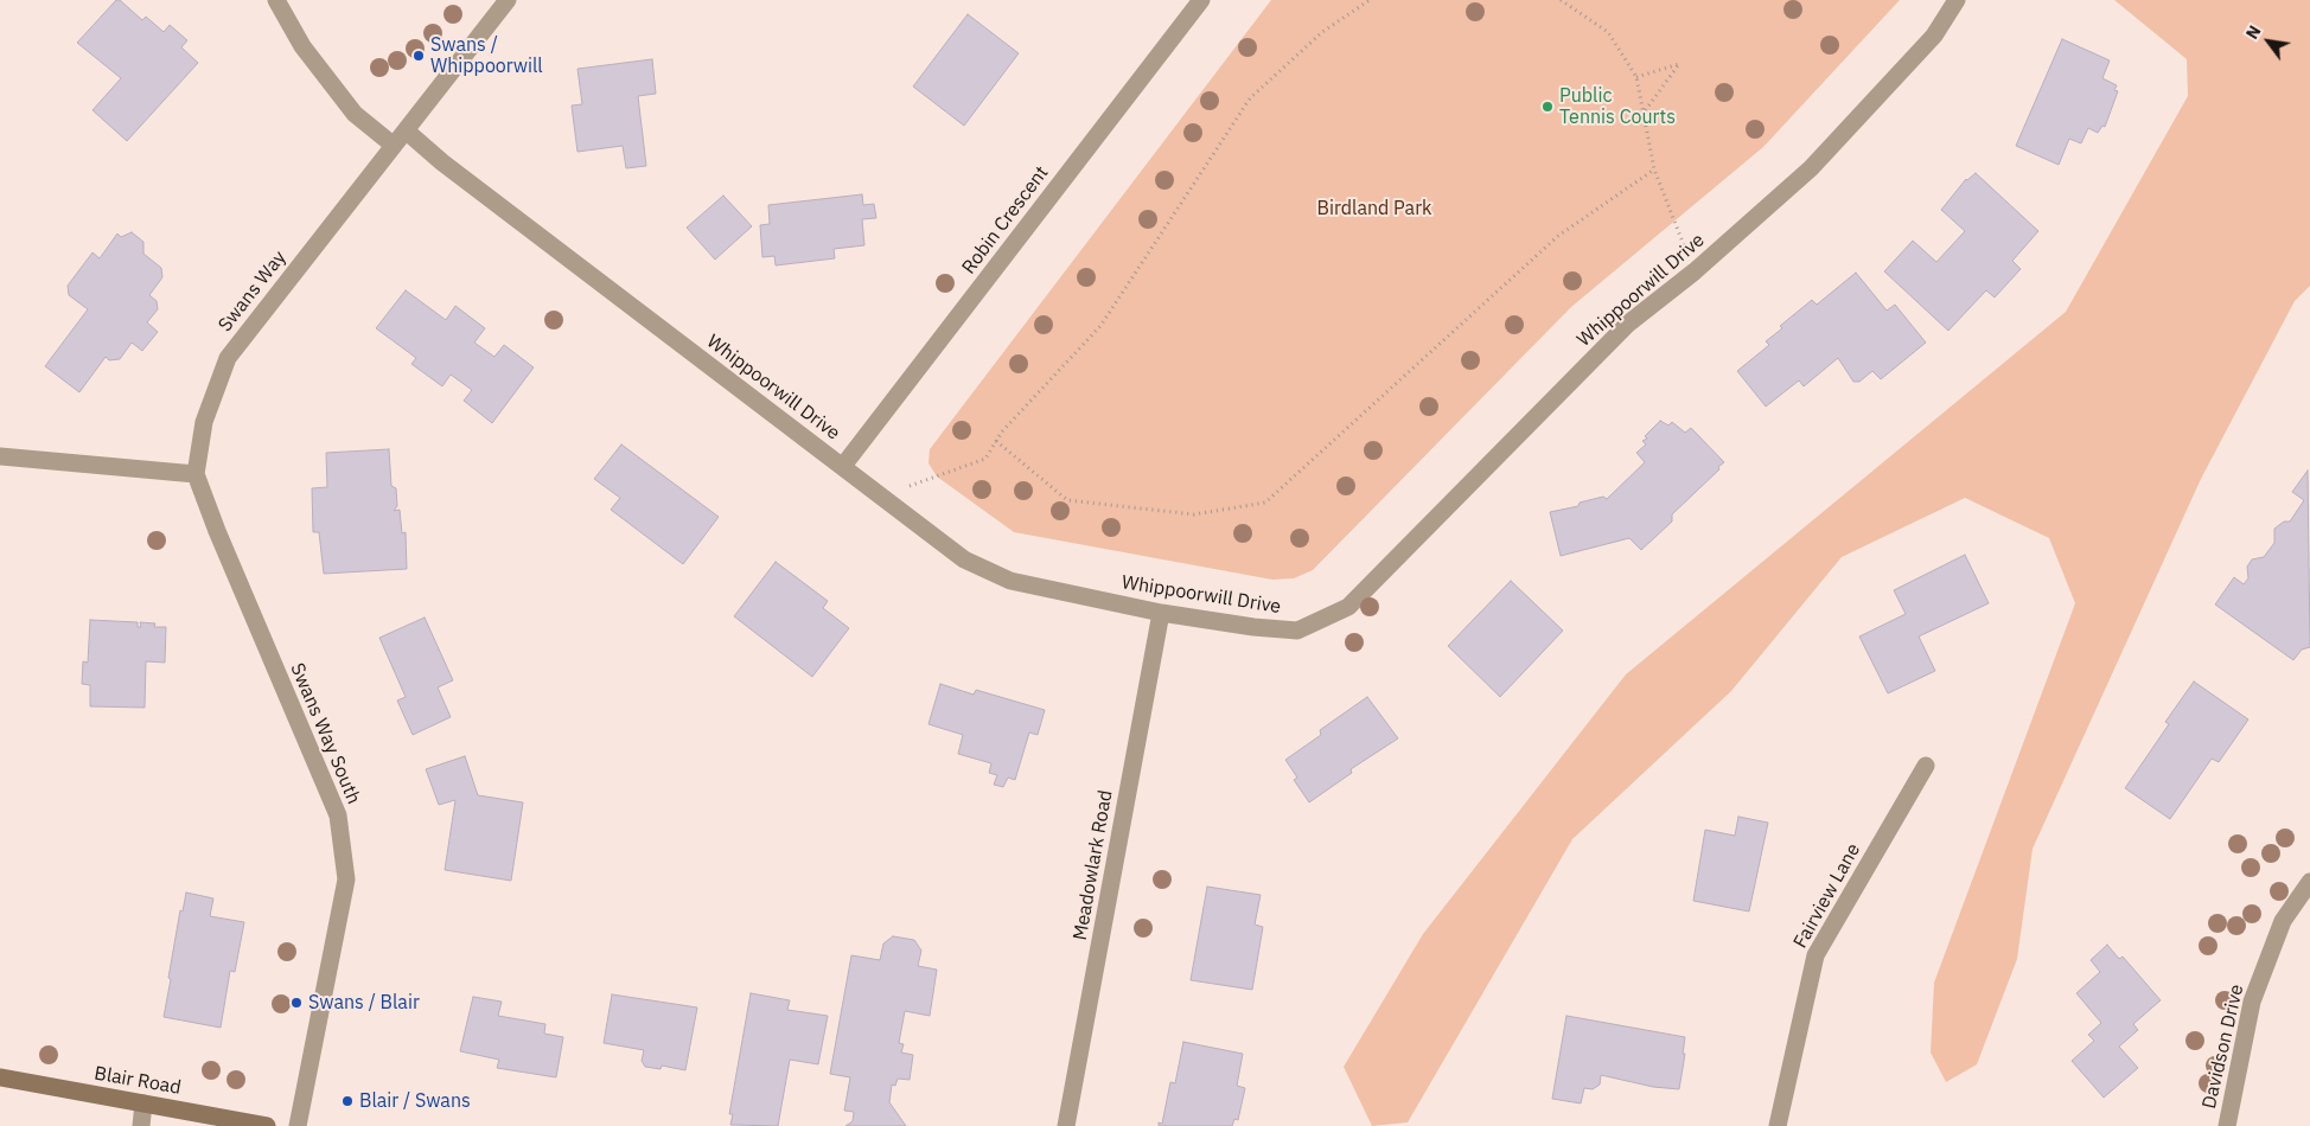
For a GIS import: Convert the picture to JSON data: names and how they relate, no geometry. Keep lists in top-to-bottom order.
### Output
{
  "streets": {
    "street": [
      "Robin Crescent",
      "Whippoorwill Drive",
      "Swans Way",
      "Swans Way South",
      "Meadowlark Road",
      "Fairview Lane",
      "Davidson Drive",
      "Blair Road"
    ]
  },
  "crossings": [
    ["Robin Crescent", "Whippoorwill Drive"],
    ["Whippoorwill Drive", "Swans Way"],
    ["Whippoorwill Drive", "Meadowlark Road"],
    ["Swans Way", "Swans Way South"]
  ],
  "parks": ["Birdland Park"],
  "places": [
    "Swans / Whippoorwill",
    "Public Tennis Courts",
    "Swans / Blair",
    "Blair / Swans"
  ],
  "north": "top left"
}
